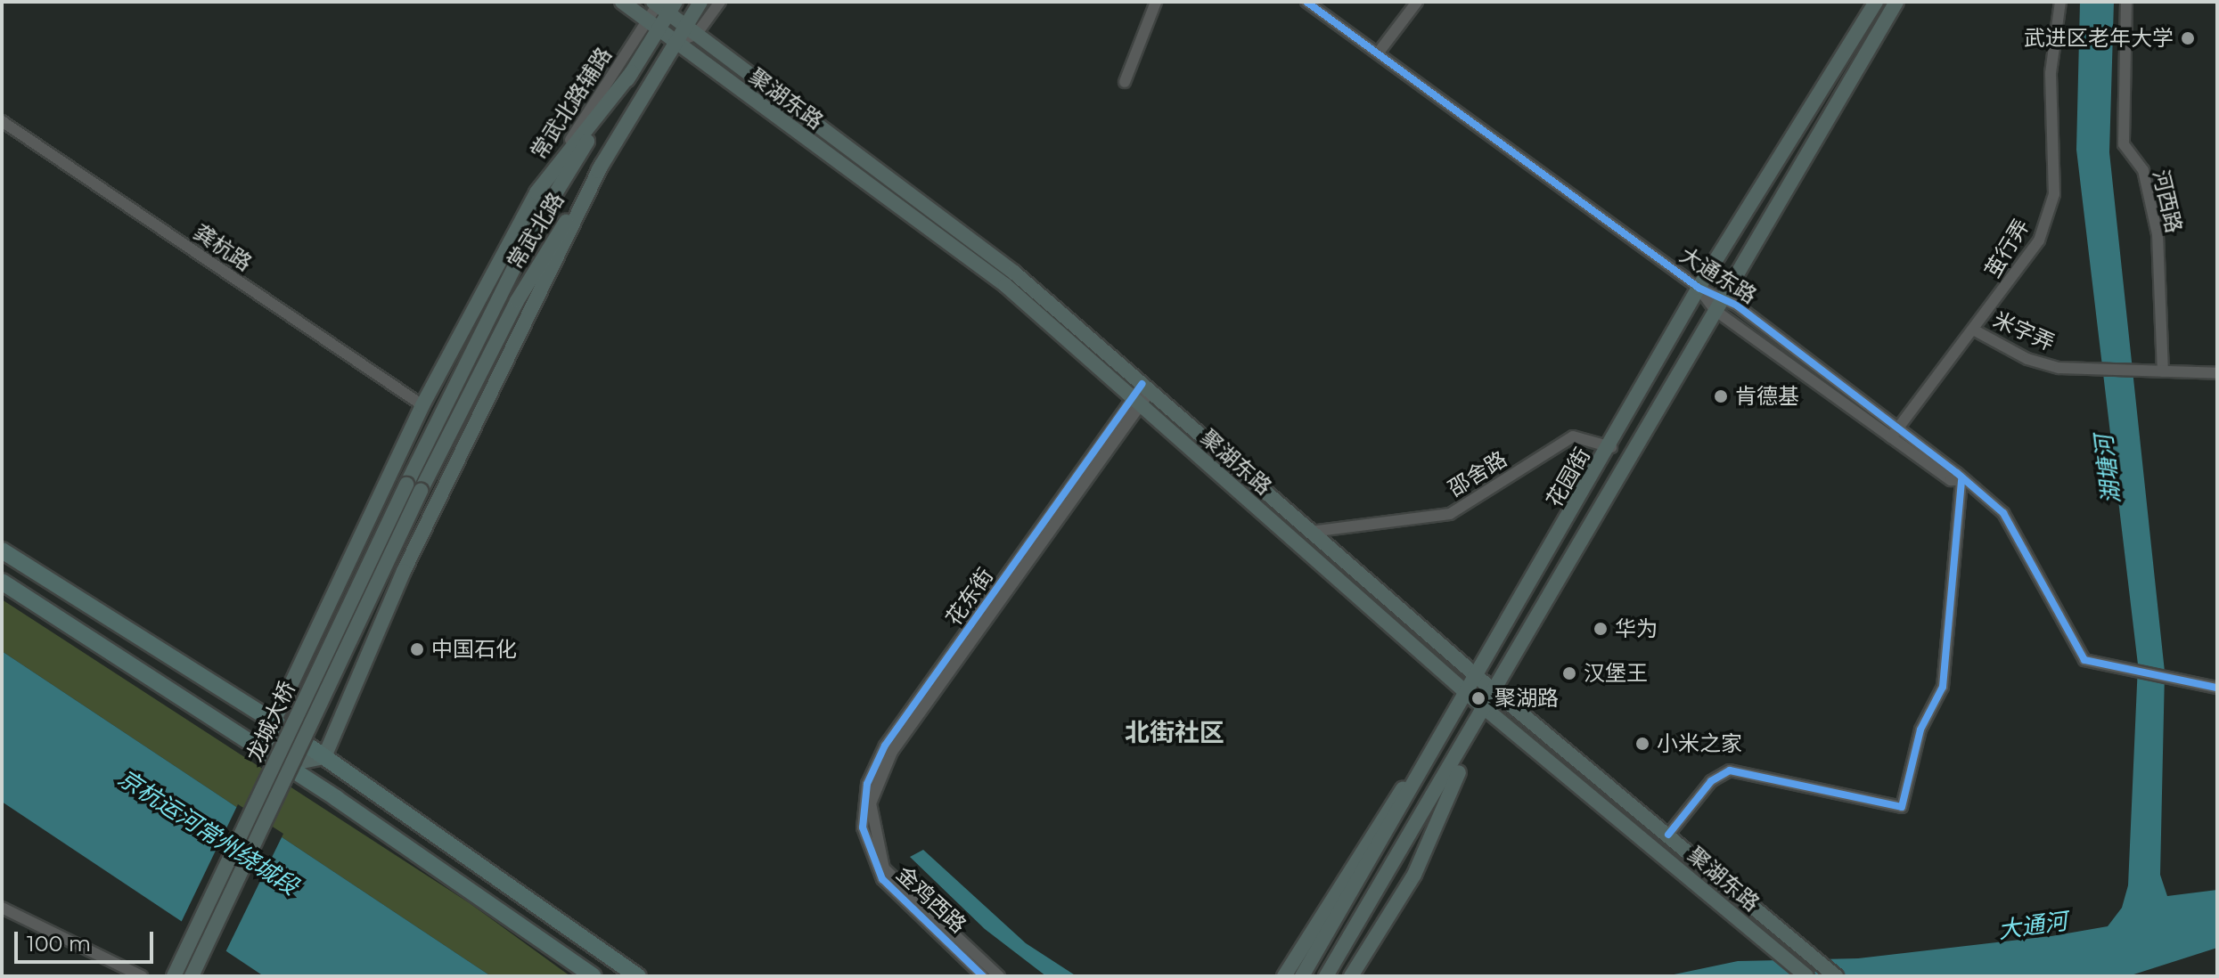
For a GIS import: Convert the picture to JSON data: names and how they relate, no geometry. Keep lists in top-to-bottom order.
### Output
{
  "streets": {
    "main road": [
      "聚湖东路",
      "常武北路",
      "花园街",
      "龙城大桥"
    ],
    "street": [
      "常武北路辅路",
      "河西路",
      "龚杭路",
      "茧行弄",
      "大通东路",
      "米字弄",
      "邵舍路",
      "花东街",
      "金鸡西路"
    ]
  },
  "crossings": [
    ["聚湖东路", "常武北路辅路"],
    ["聚湖东路", "常武北路"],
    ["聚湖东路", "邵舍路"],
    ["聚湖东路", "花园街"],
    ["聚湖东路", "花东街"],
    ["常武北路辅路", "常武北路"],
    ["河西路", "米字弄"],
    ["常武北路", "龙城大桥"],
    ["茧行弄", "大通东路"],
    ["茧行弄", "米字弄"],
    ["大通东路", "花园街"],
    ["邵舍路", "花园街"],
    ["花东街", "金鸡西路"]
  ],
  "districts": ["北街社区"],
  "water": ["湖塘河", "京杭运河常州绕城段", "大通河"],
  "places": [
    "武进区老年大学",
    "肯德基",
    "华为",
    "中国石化",
    "汉堡王",
    "聚湖路",
    "小米之家"
  ],
  "scale_bar": "100 m"
}
